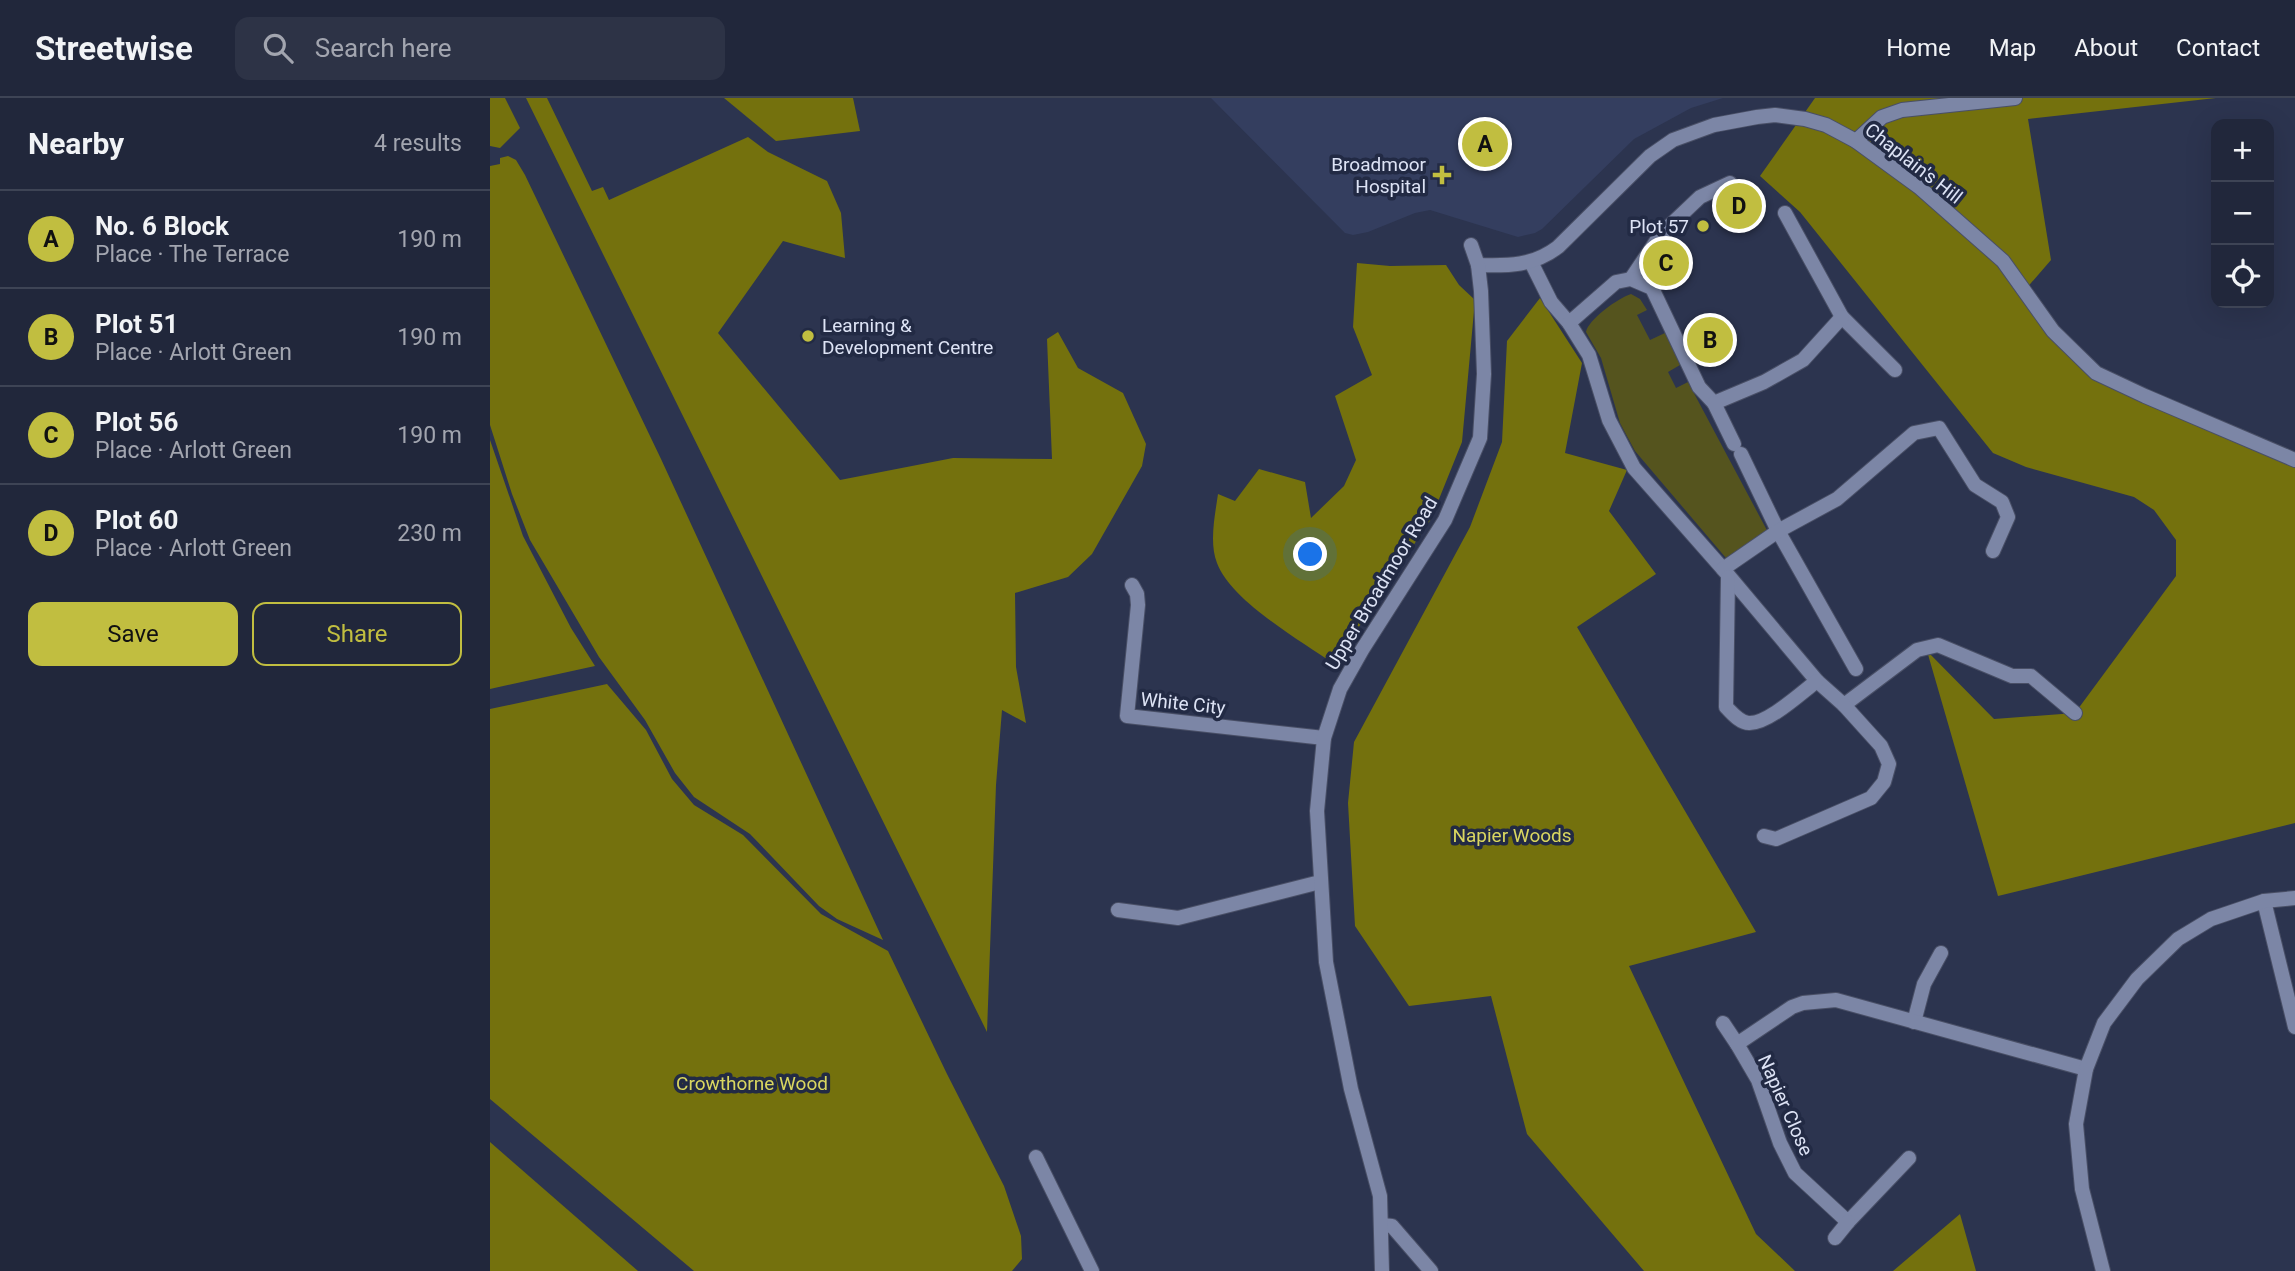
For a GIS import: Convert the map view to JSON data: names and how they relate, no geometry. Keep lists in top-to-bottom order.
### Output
{
  "streets": {
    "street": [
      "Chaplain's Hill",
      "Upper Broadmoor Road",
      "White City",
      "Napier Close"
    ]
  },
  "crossings": [
    ["Chaplain's Hill", "Upper Broadmoor Road"],
    ["Upper Broadmoor Road", "White City"]
  ],
  "parks": ["Napier Woods", "Crowthorne Wood"],
  "places": {
    "health": ["Broadmoor Hospital"],
    "other": ["Plot 57", "Learning & Development Centre"]
  },
  "page": {
    "header": "Streetwise",
    "search": "Search here",
    "nav": [
      "Home",
      "Map",
      "About",
      "Contact"
    ],
    "heading": ["Nearby", "4 results"],
    "pins": [
      "A",
      "D",
      "C",
      "B"
    ],
    "map_buttons": ["+", "−"],
    "list": [
      {
        "mark": "A",
        "name": "No. 6 Block",
        "note": "Place · The Terrace",
        "value": "190 m"
      },
      {
        "mark": "B",
        "name": "Plot 51",
        "note": "Place · Arlott Green",
        "value": "190 m"
      },
      {
        "mark": "C",
        "name": "Plot 56",
        "note": "Place · Arlott Green",
        "value": "190 m"
      },
      {
        "mark": "D",
        "name": "Plot 60",
        "note": "Place · Arlott Green",
        "value": "230 m"
      }
    ],
    "buttons": ["Save", "Share"]
  }
}
